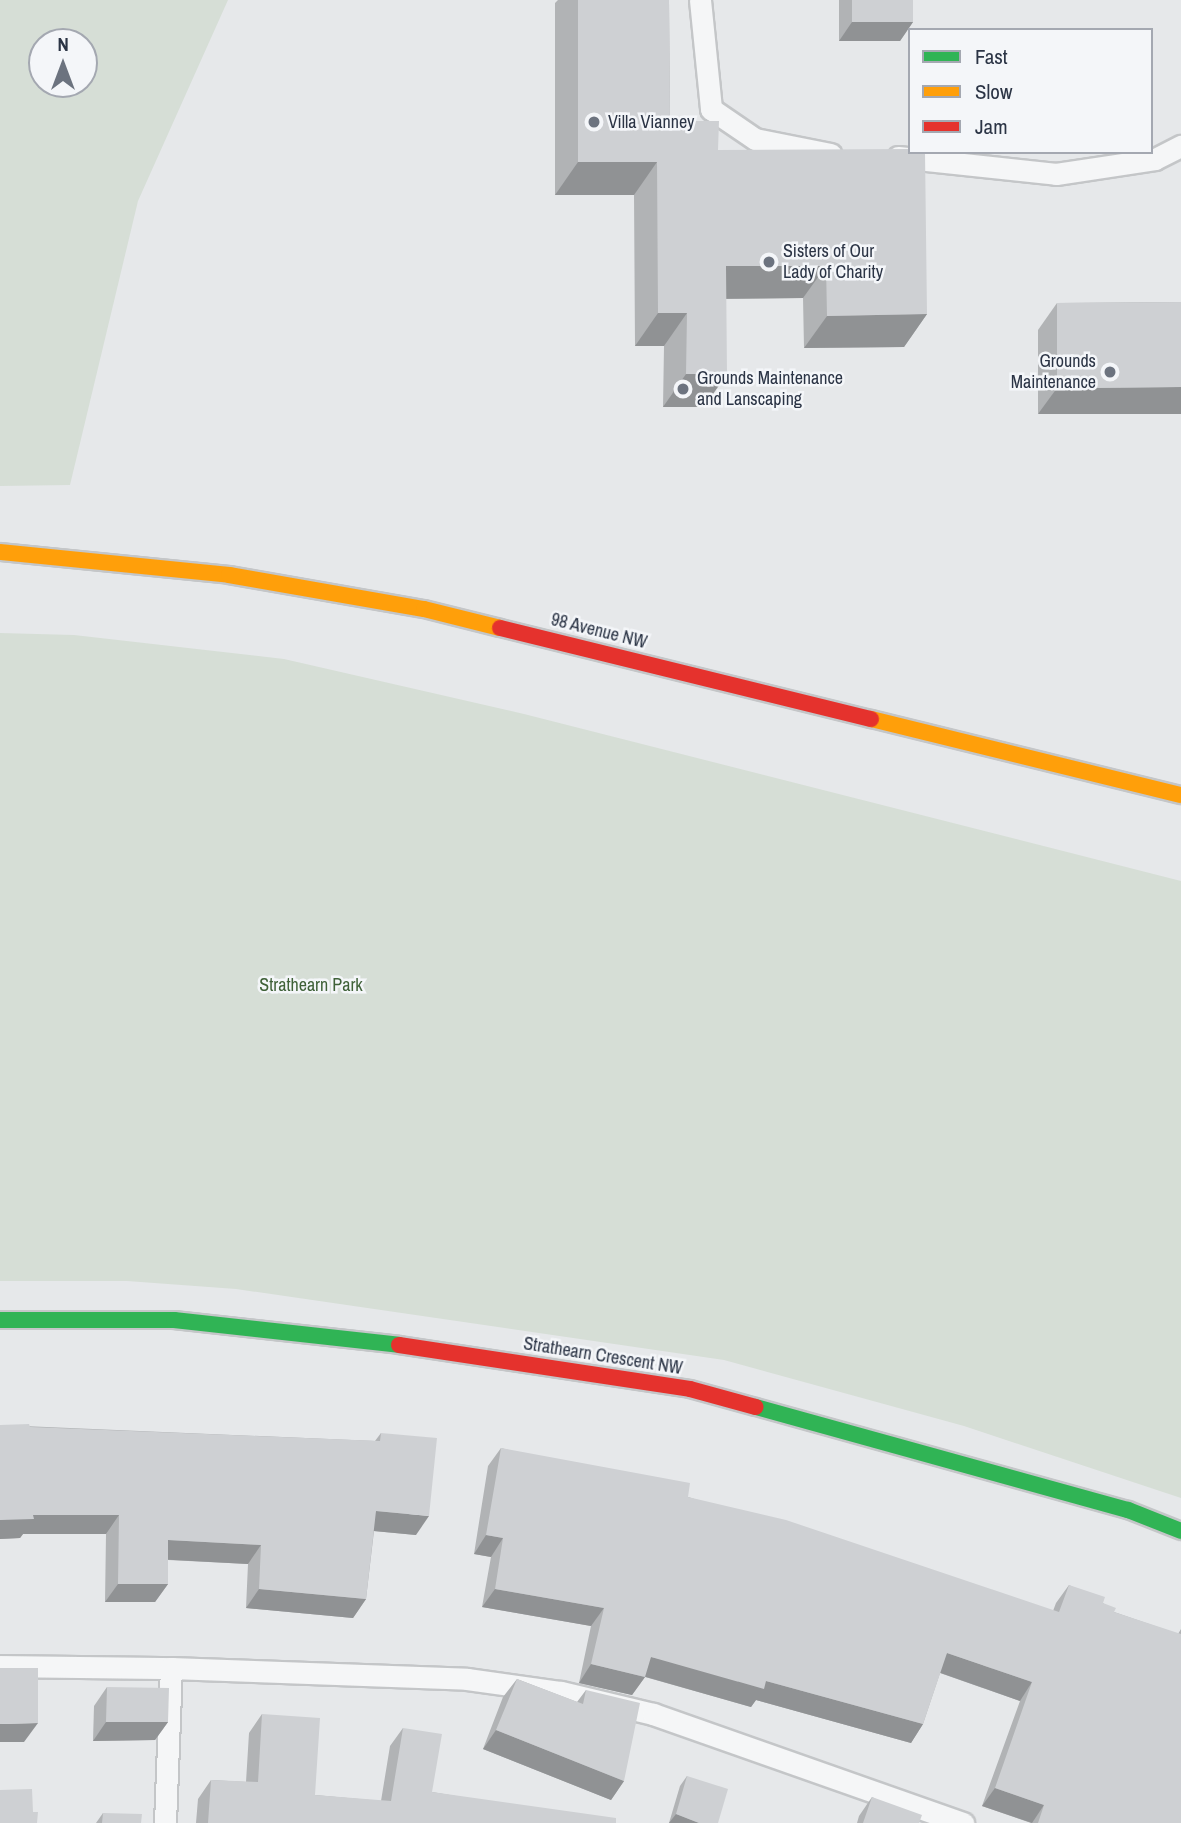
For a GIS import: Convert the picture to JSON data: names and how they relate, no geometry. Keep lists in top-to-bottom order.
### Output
{
  "streets": {
    "main road": ["98 Avenue NW", "Strathearn Crescent NW"]
  },
  "parks": ["Strathearn Park"],
  "places": [
    "Villa Vianney",
    "Sisters of Our Lady of Charity",
    "Grounds Maintenance",
    "Grounds Maintenance and Lanscaping"
  ],
  "legend": ["Fast", "Slow", "Jam"],
  "north": "top"
}
